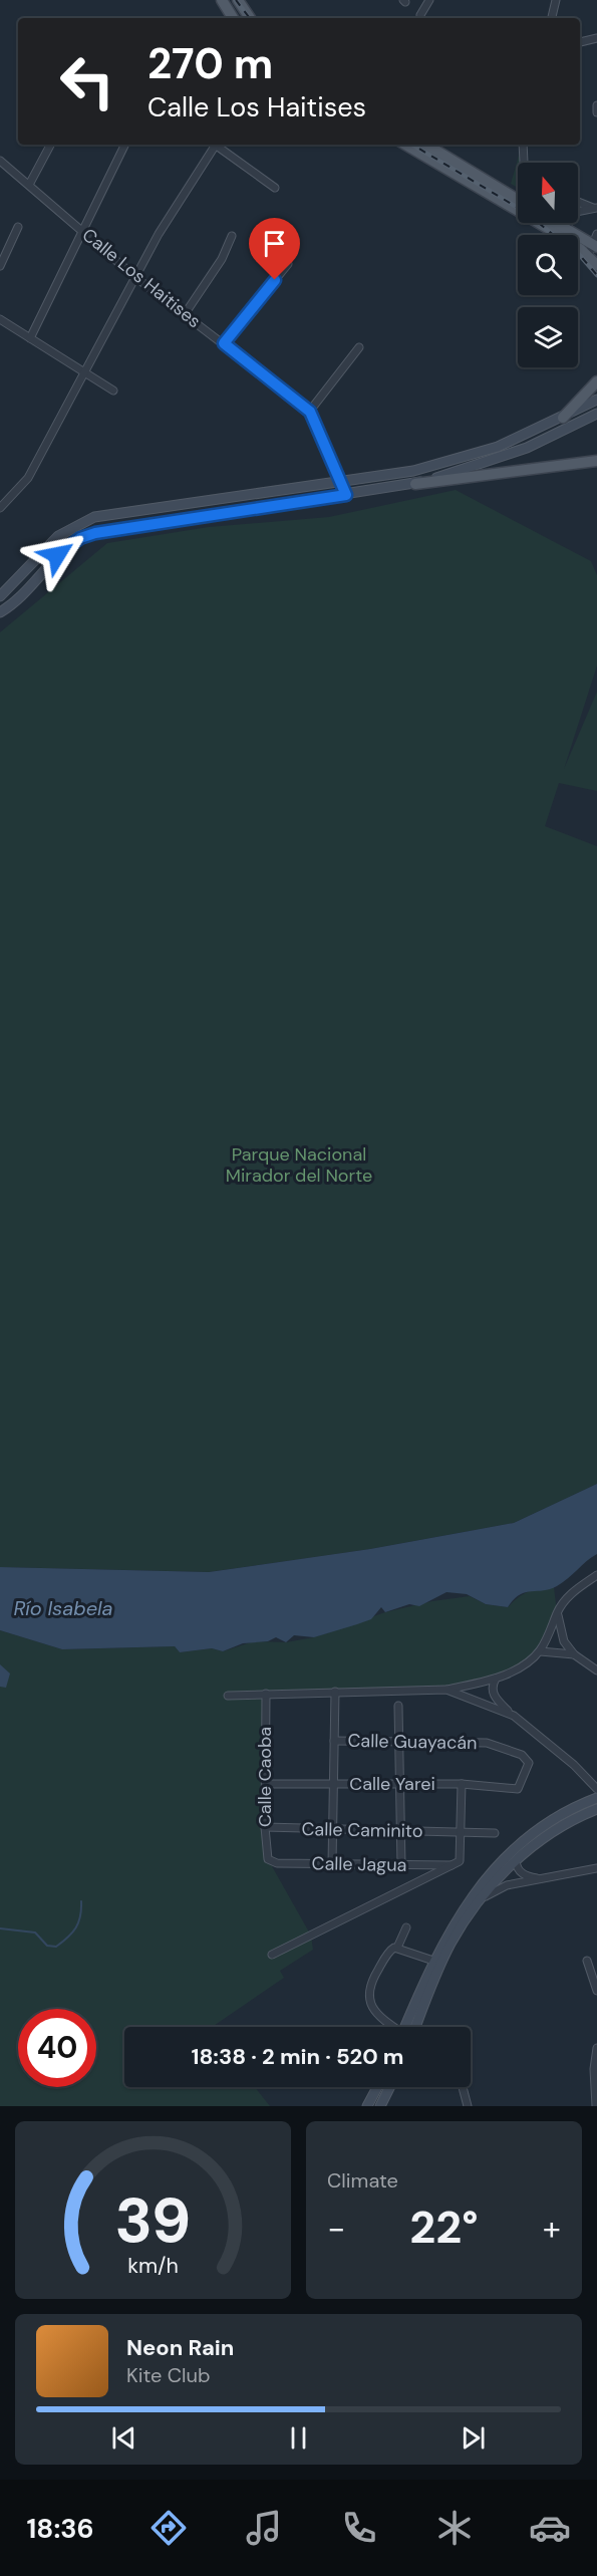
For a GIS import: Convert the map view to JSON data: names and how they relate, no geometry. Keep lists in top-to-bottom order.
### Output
{
  "streets": {
    "street": [
      "Calle Los Haitises",
      "Calle Guayacán",
      "Calle Caoba",
      "Calle Yarei",
      "Calle Caminito",
      "Calle Jagua"
    ]
  },
  "crossings": [
    ["Calle Guayacán", "Calle Yarei"],
    ["Calle Caoba", "Calle Yarei"],
    ["Calle Caoba", "Calle Caminito"],
    ["Calle Caoba", "Calle Jagua"]
  ],
  "water": ["Río Isabela"],
  "parks": ["Parque Nacional Mirador del Norte"],
  "north": "top",
  "page": {
    "turn": ["270 m", "Calle Los Haitises"],
    "limit": "40",
    "trip": "18:38 · 2 min · 520 m",
    "tile": "Climate",
    "heat": ["−", "22°", "+"],
    "song": ["Neon Rain", "Kite Club"],
    "tabs": "18:36",
    "gauge": ["39", "km/h"]
  }
}
